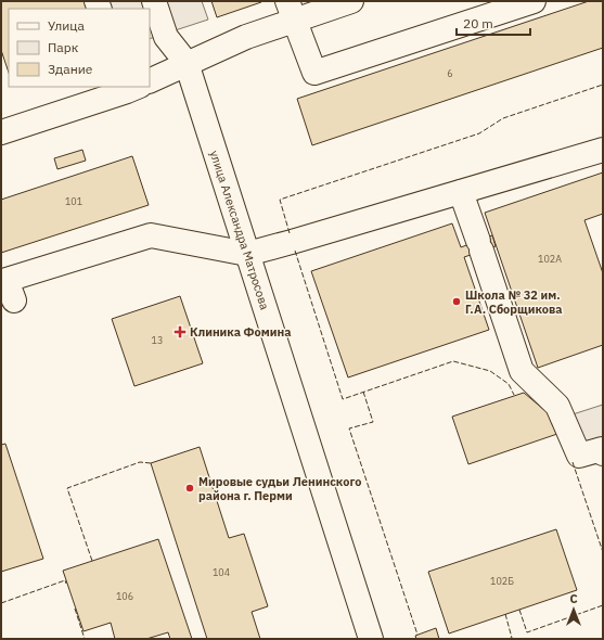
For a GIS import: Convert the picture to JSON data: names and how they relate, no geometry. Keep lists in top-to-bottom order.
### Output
{
  "streets": {
    "street": ["улица Александра Матросова"]
  },
  "places": {
    "other": ["Школа № 32 им. Г.А. Сборщикова", "Мировые судьи Ленинского района г. Перми"],
    "health": ["Клиника Фомина"]
  },
  "house_numbers": [
    "6",
    "101",
    "102А",
    "13",
    "104",
    "102Б",
    "106"
  ],
  "legend": ["Улица", "Парк", "Здание"],
  "scale_bar": "20 m",
  "north": "top"
}
